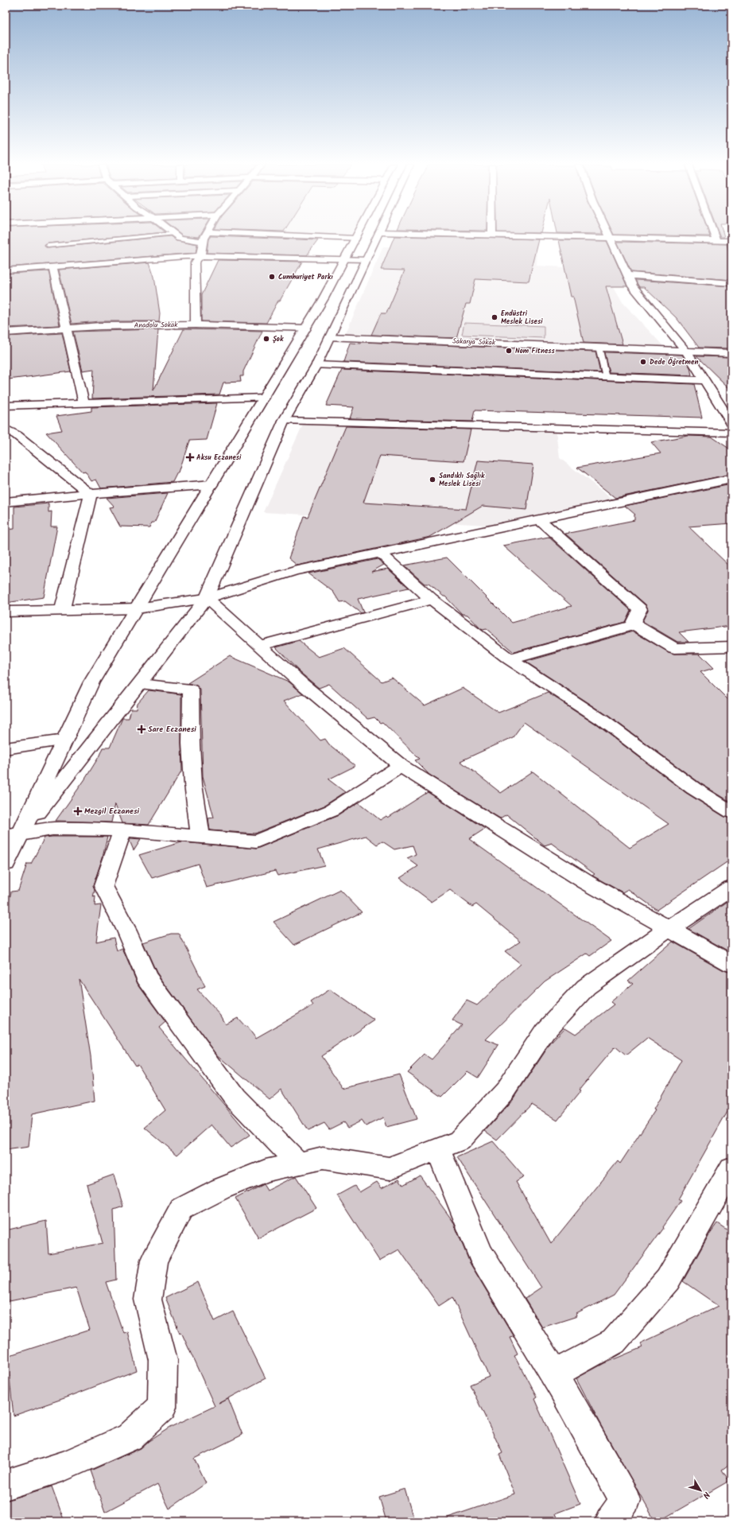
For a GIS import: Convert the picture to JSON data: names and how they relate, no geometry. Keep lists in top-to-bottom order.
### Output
{
  "streets": {
    "street": ["Anadolu Sokak", "Sakarya Sokak"]
  },
  "places": {
    "other": [
      "Cumhuriyet Parkı",
      "Endüstri Meslek Lisesi",
      "Şok",
      "Nom Fitness",
      "Dede Öğretmen",
      "Sandıklı Sağlık Meslek Lisesi"
    ],
    "health": ["Aksu Eczanesi", "Sare Eczanesi", "Mezgil Eczanesi"]
  },
  "north": "bottom right"
}
